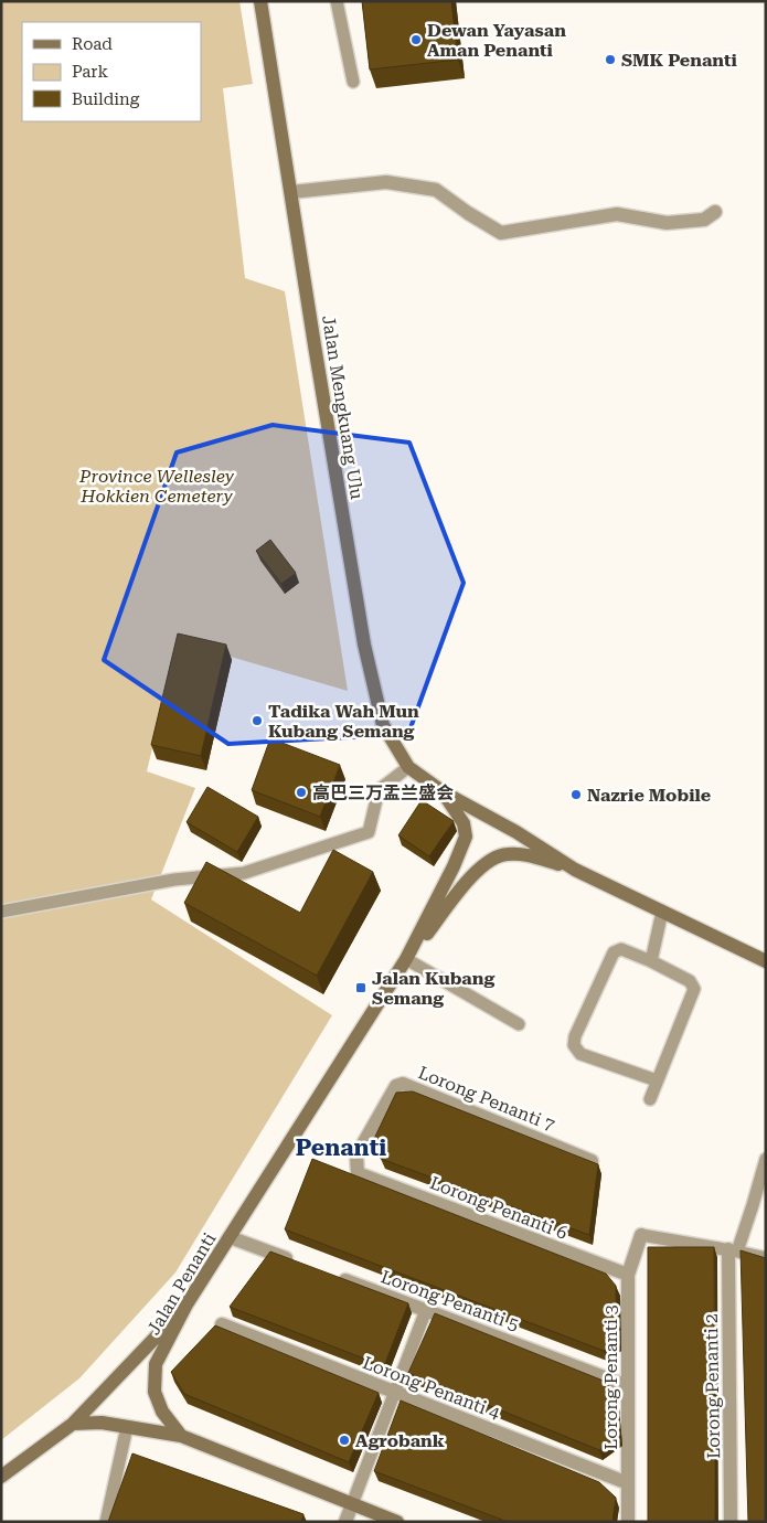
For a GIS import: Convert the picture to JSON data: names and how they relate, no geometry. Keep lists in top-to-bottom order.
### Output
{
  "streets": {
    "main road": ["Jalan Mengkuang Ulu", "Jalan Penanti"],
    "street": [
      "Lorong Penanti 7",
      "Lorong Penanti 6",
      "Lorong Penanti 5",
      "Lorong Penanti 3",
      "Lorong Penanti 2",
      "Lorong Penanti 4"
    ]
  },
  "crossings": [
    ["Jalan Mengkuang Ulu", "Jalan Penanti"],
    ["Lorong Penanti 7", "Lorong Penanti 6"],
    ["Lorong Penanti 6", "Lorong Penanti 3"],
    ["Lorong Penanti 5", "Lorong Penanti 3"],
    ["Lorong Penanti 3", "Lorong Penanti 4"]
  ],
  "districts": ["Penanti"],
  "parks": ["Province Wellesley Hokkien Cemetery"],
  "places": {
    "other": [
      "Dewan Yayasan Aman Penanti",
      "SMK Penanti",
      "Tadika Wah Mun Kubang Semang",
      "高巴三万盂兰盛会",
      "Nazrie Mobile",
      "Agrobank"
    ],
    "transit": ["Jalan Kubang Semang"]
  },
  "legend": ["Road", "Park", "Building"]
}
